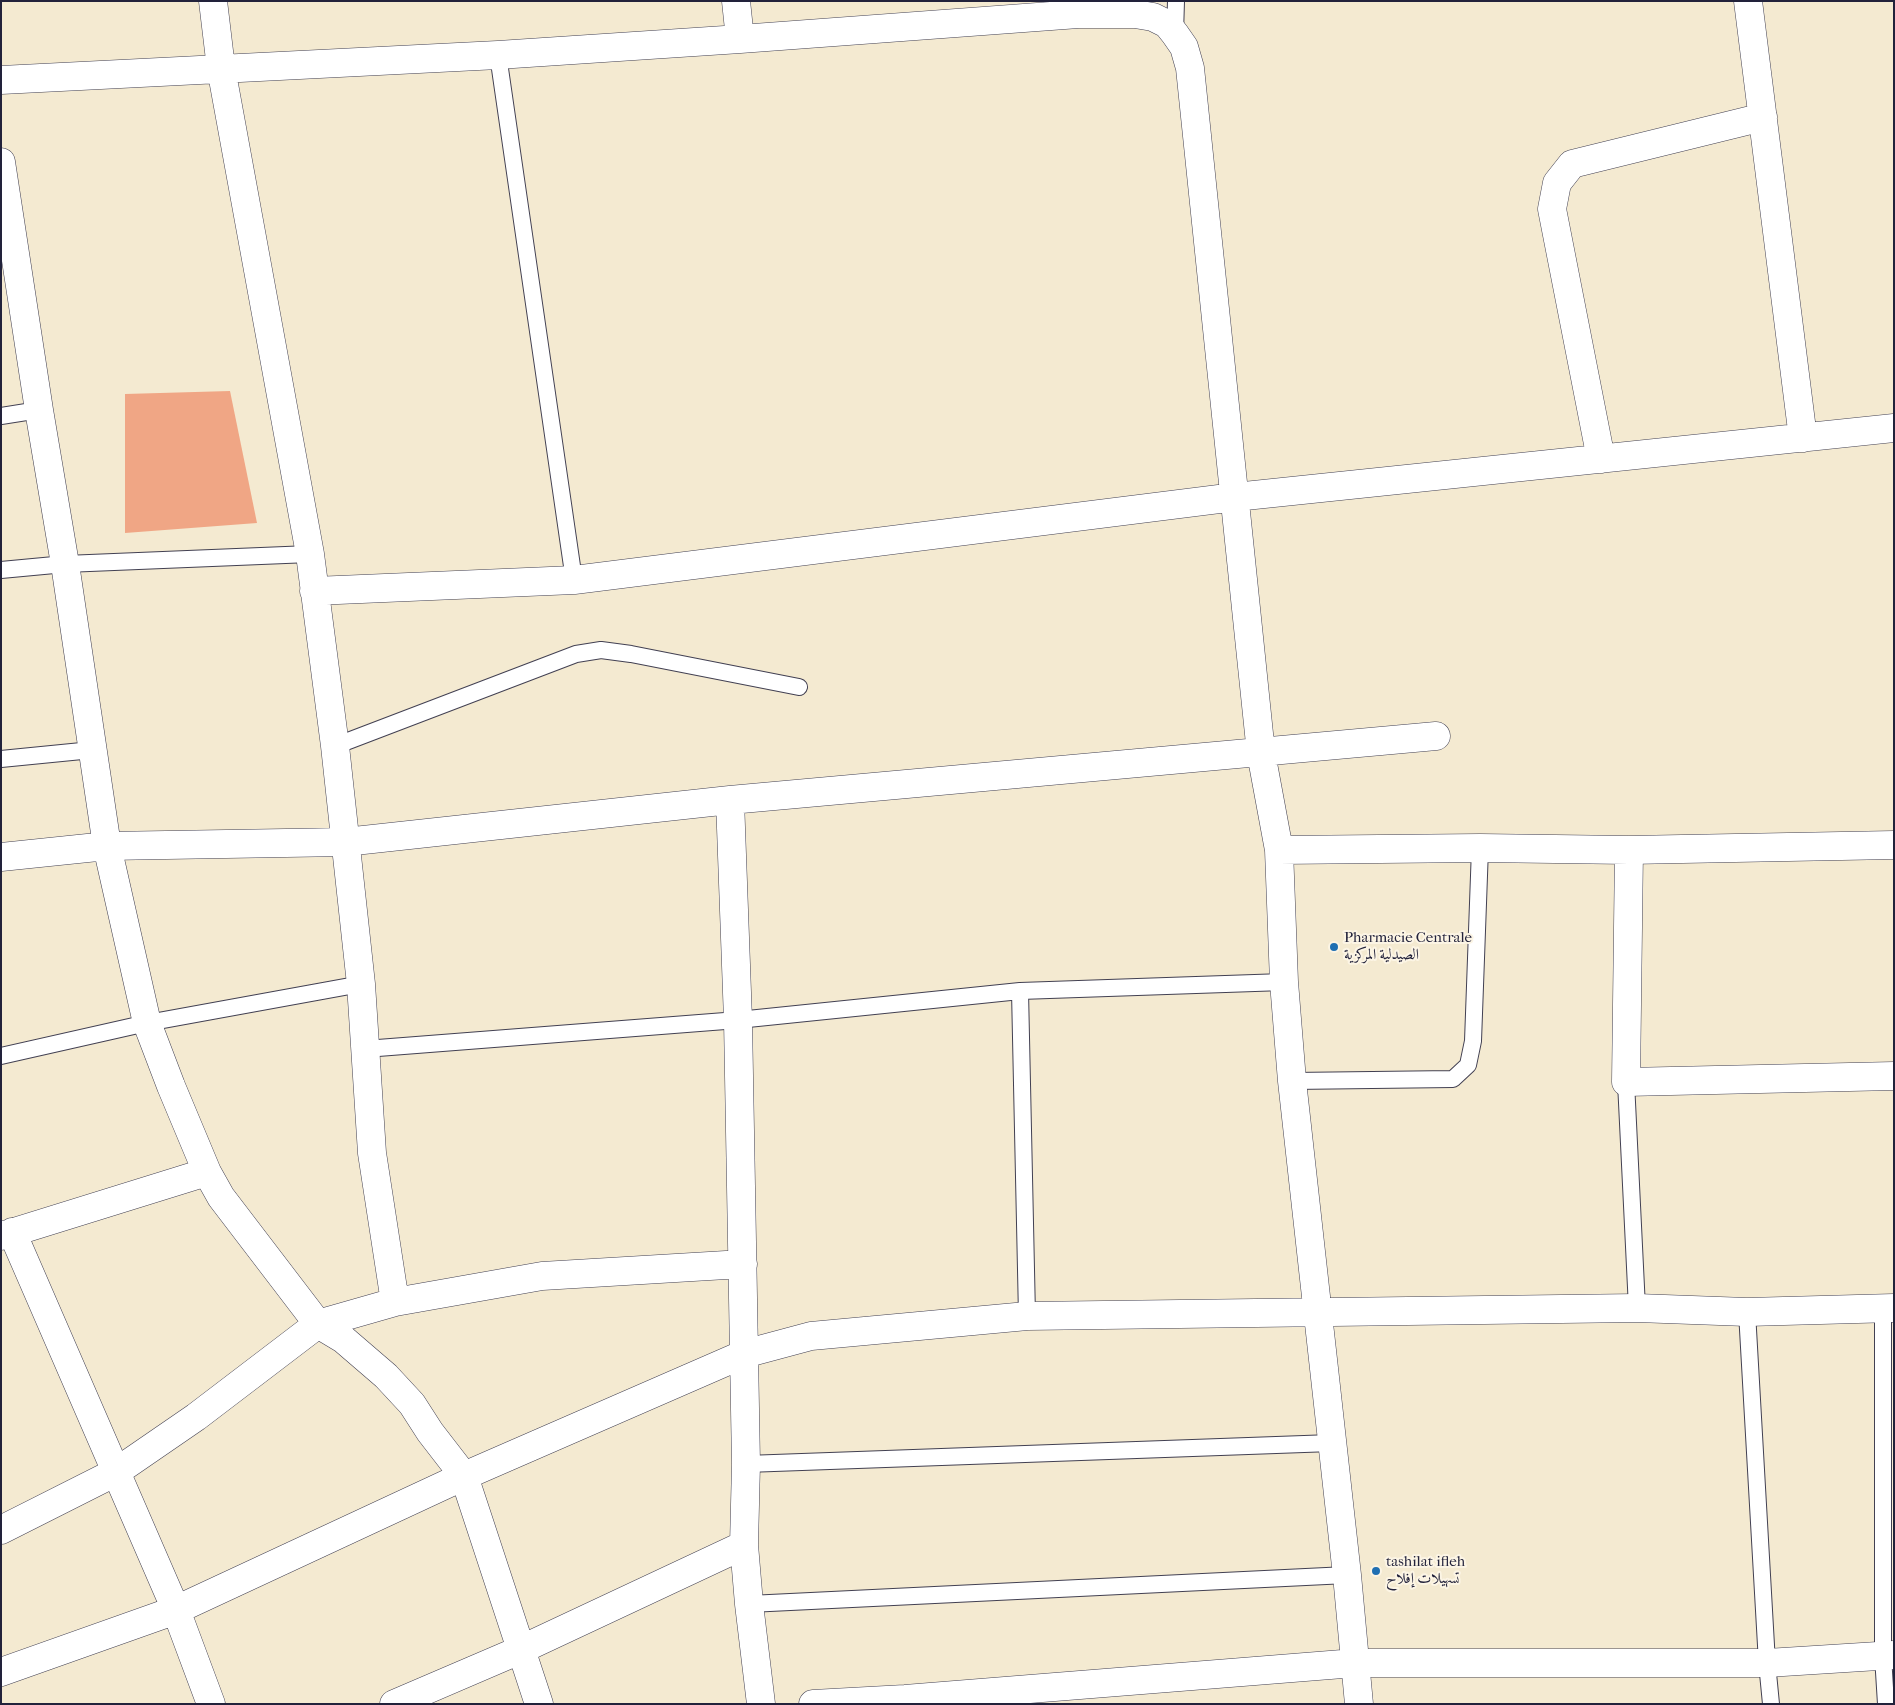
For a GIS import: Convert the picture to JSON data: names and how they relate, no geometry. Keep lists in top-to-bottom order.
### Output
{
  "places": ["Pharmacie Centrale الصيدلية المركزية", "tashilat ifleh تسهيلات إفلاح"]
}
